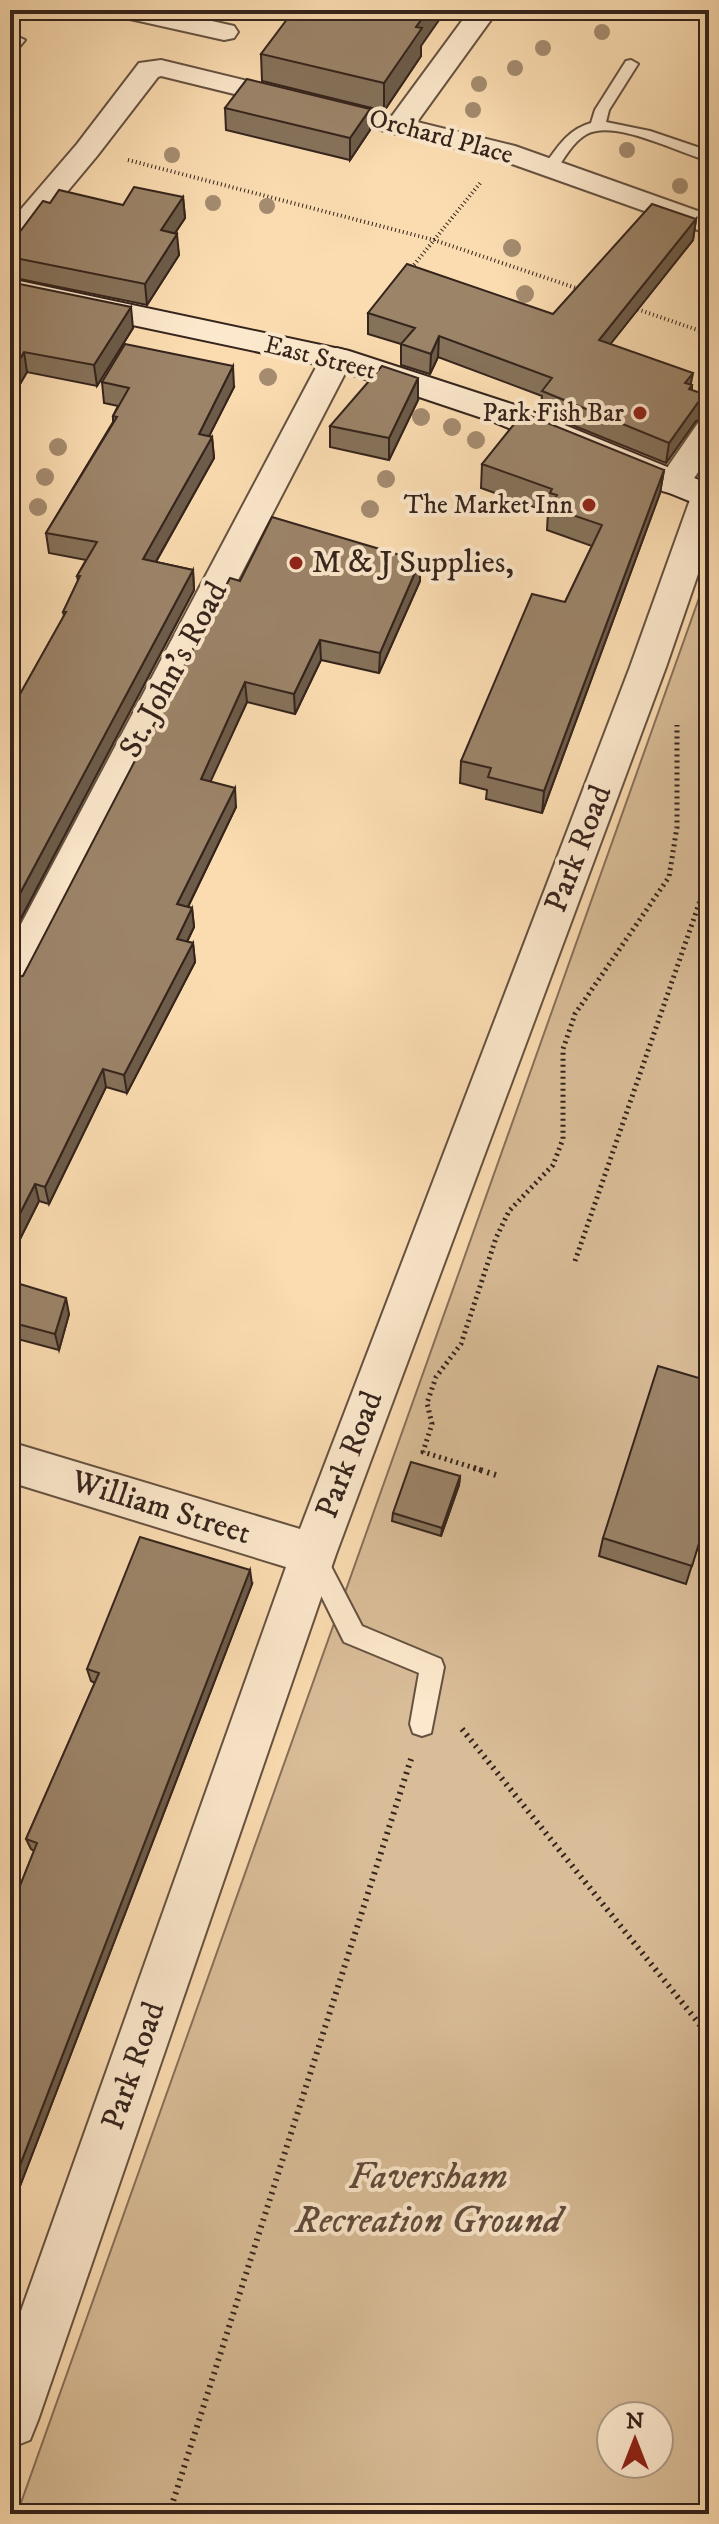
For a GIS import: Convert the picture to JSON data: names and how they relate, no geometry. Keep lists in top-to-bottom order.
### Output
{
  "streets": {
    "main road": ["East Street"],
    "street": [
      "Orchard Place",
      "St. John's Road",
      "Park Road",
      "William Street"
    ]
  },
  "crossings": [
    ["East Street", "St. John's Road"],
    ["East Street", "Park Road"],
    ["Park Road", "William Street"]
  ],
  "parks": ["Faversham Recreation Ground"],
  "places": ["Park Fish Bar", "The Market Inn", "M & J Supplies,"],
  "north": "top"
}
